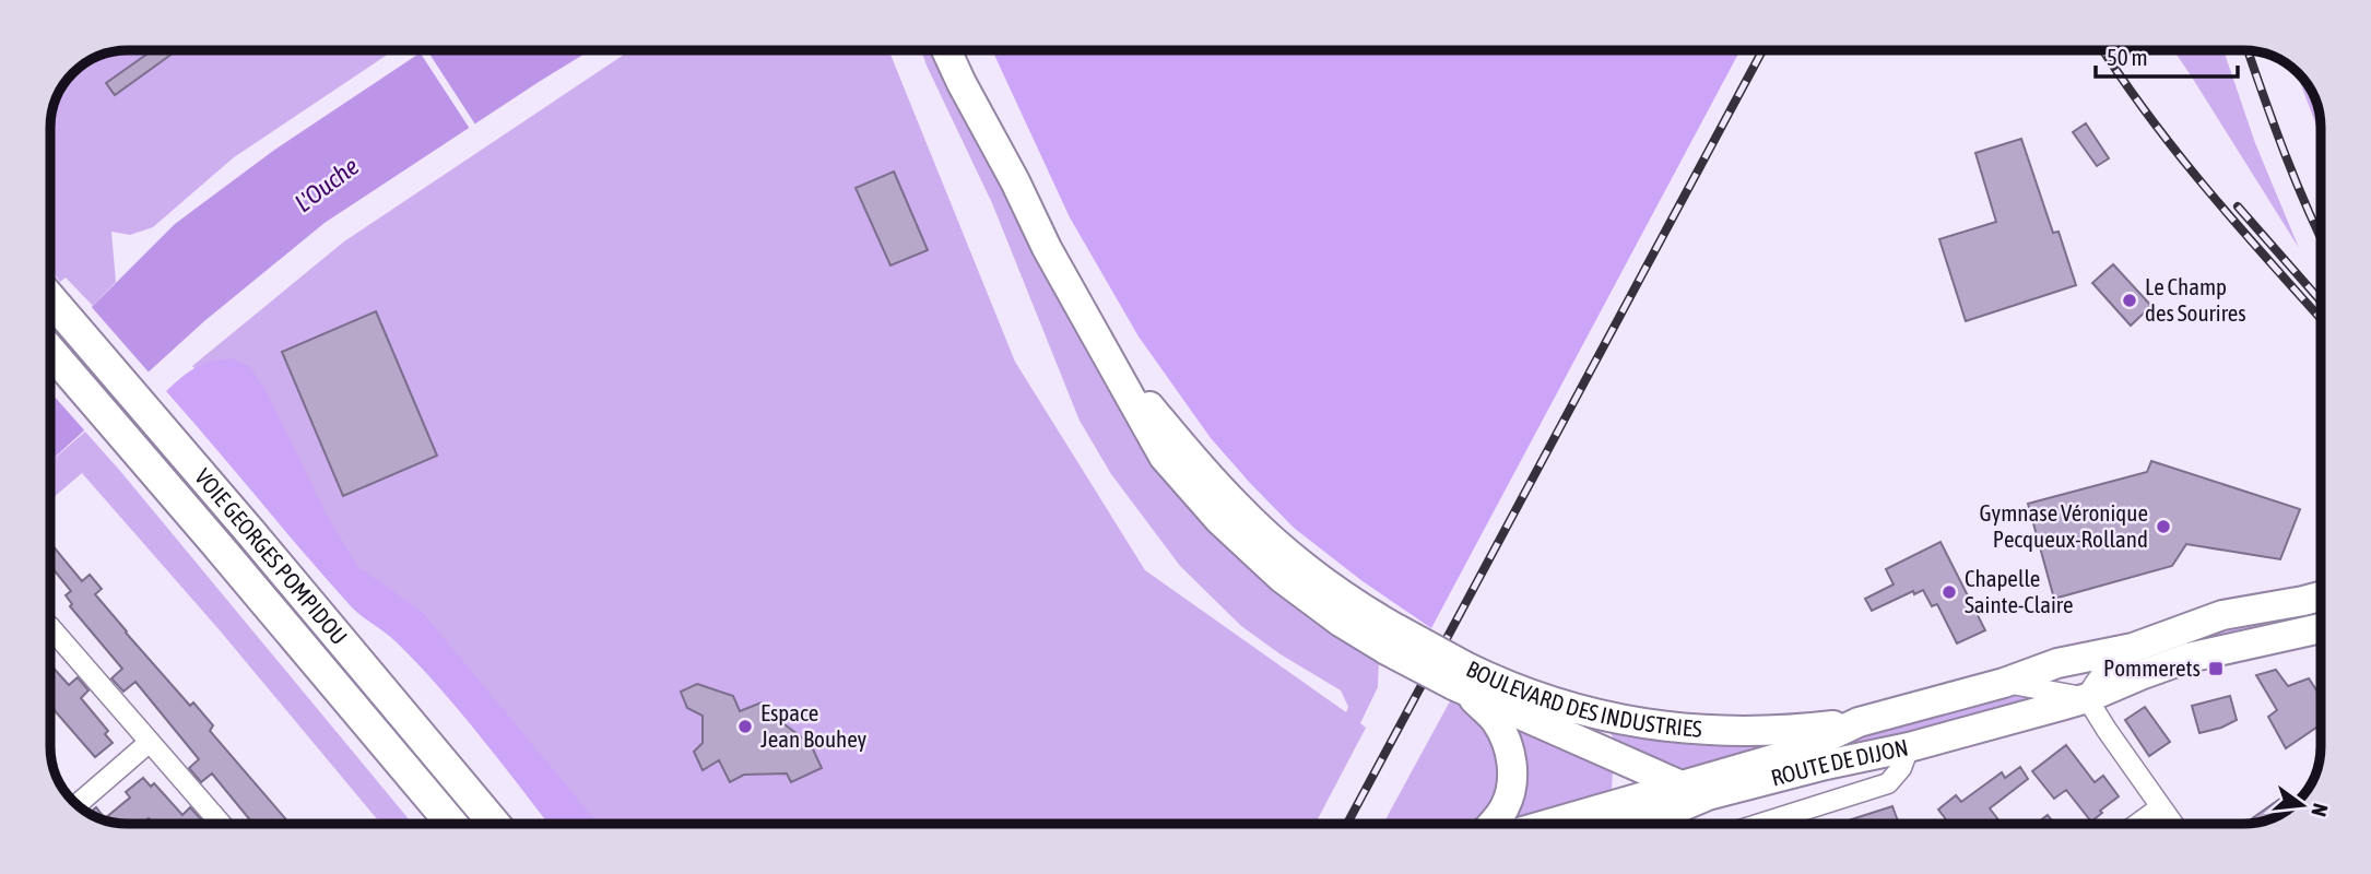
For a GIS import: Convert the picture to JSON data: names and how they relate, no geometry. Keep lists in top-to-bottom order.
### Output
{
  "streets": {
    "highway": ["VOIE GEORGES POMPIDOU"],
    "main road": ["BOULEVARD DES INDUSTRIES", "ROUTE DE DIJON"]
  },
  "crossings": [
    ["BOULEVARD DES INDUSTRIES", "ROUTE DE DIJON"]
  ],
  "water": ["L'Ouche"],
  "places": {
    "other": [
      "Le Champ des Sourires",
      "Gymnase Véronique Pecqueux-Rolland",
      "Chapelle Sainte-Claire",
      "Espace Jean Bouhey"
    ],
    "transit": ["Pommerets"]
  },
  "scale_bar": "50 m",
  "north": "right"
}
